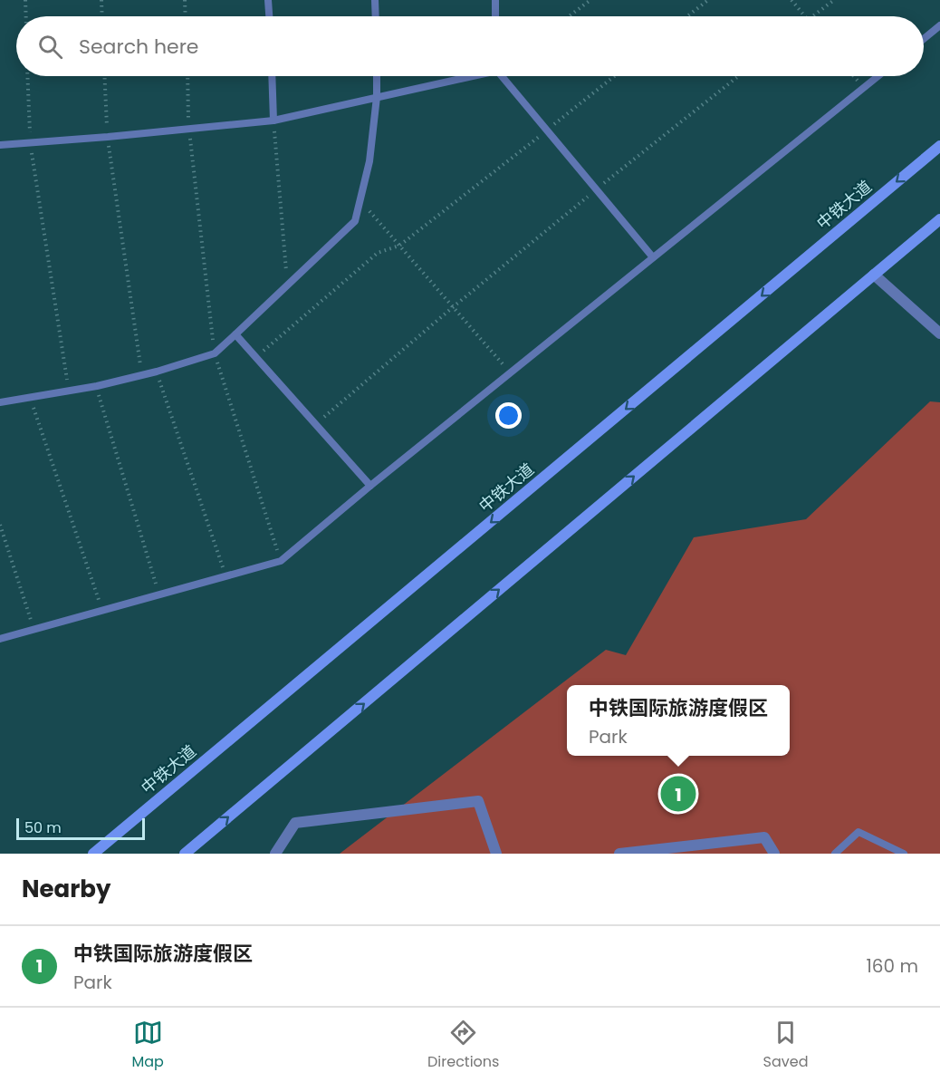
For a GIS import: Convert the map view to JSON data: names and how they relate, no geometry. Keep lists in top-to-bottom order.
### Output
{
  "streets": {
    "main road": ["中铁大道"]
  },
  "scale_bar": "50 m",
  "page": {
    "search": "Search here",
    "popup": ["中铁国际旅游度假区", "Park"],
    "pins": "1",
    "scale": "50 m",
    "heading": "Nearby",
    "list": [
      {
        "mark": "1",
        "name": "中铁国际旅游度假区",
        "note": "Park",
        "value": "160 m"
      }
    ],
    "nav": ["Map", "Directions", "Saved"]
  }
}
